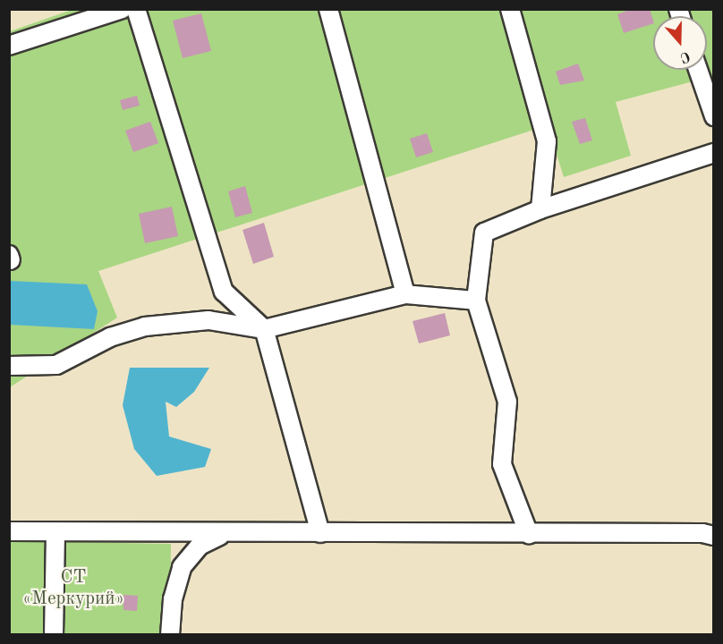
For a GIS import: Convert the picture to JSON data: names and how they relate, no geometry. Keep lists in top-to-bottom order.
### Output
{
  "parks": ["СТ «Меркурий»"],
  "north": "bottom"
}
